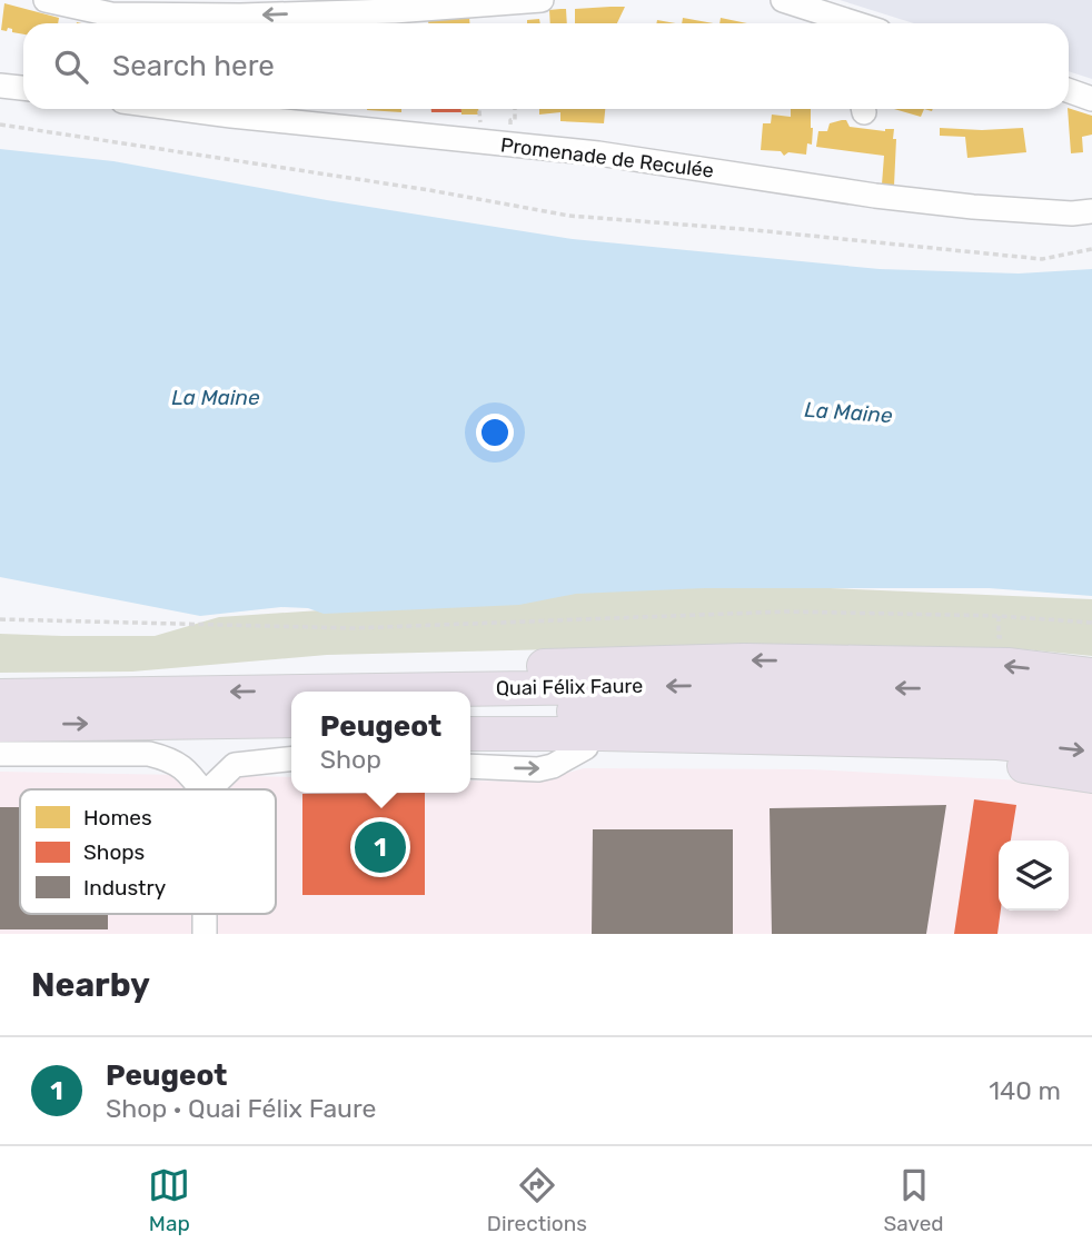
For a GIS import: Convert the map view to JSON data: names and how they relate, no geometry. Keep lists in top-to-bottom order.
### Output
{
  "streets": {
    "highway": ["Quai Félix Faure"],
    "street": ["Promenade de Reculée"]
  },
  "water": ["La Maine"],
  "legend": ["Homes", "Shops", "Industry"],
  "page": {
    "search": "Search here",
    "popup": ["Peugeot", "Shop"],
    "pins": "1",
    "heading": "Nearby",
    "list": [
      {
        "mark": "1",
        "name": "Peugeot",
        "note": "Shop · Quai Félix Faure",
        "value": "140 m"
      }
    ],
    "nav": ["Map", "Directions", "Saved"]
  }
}
